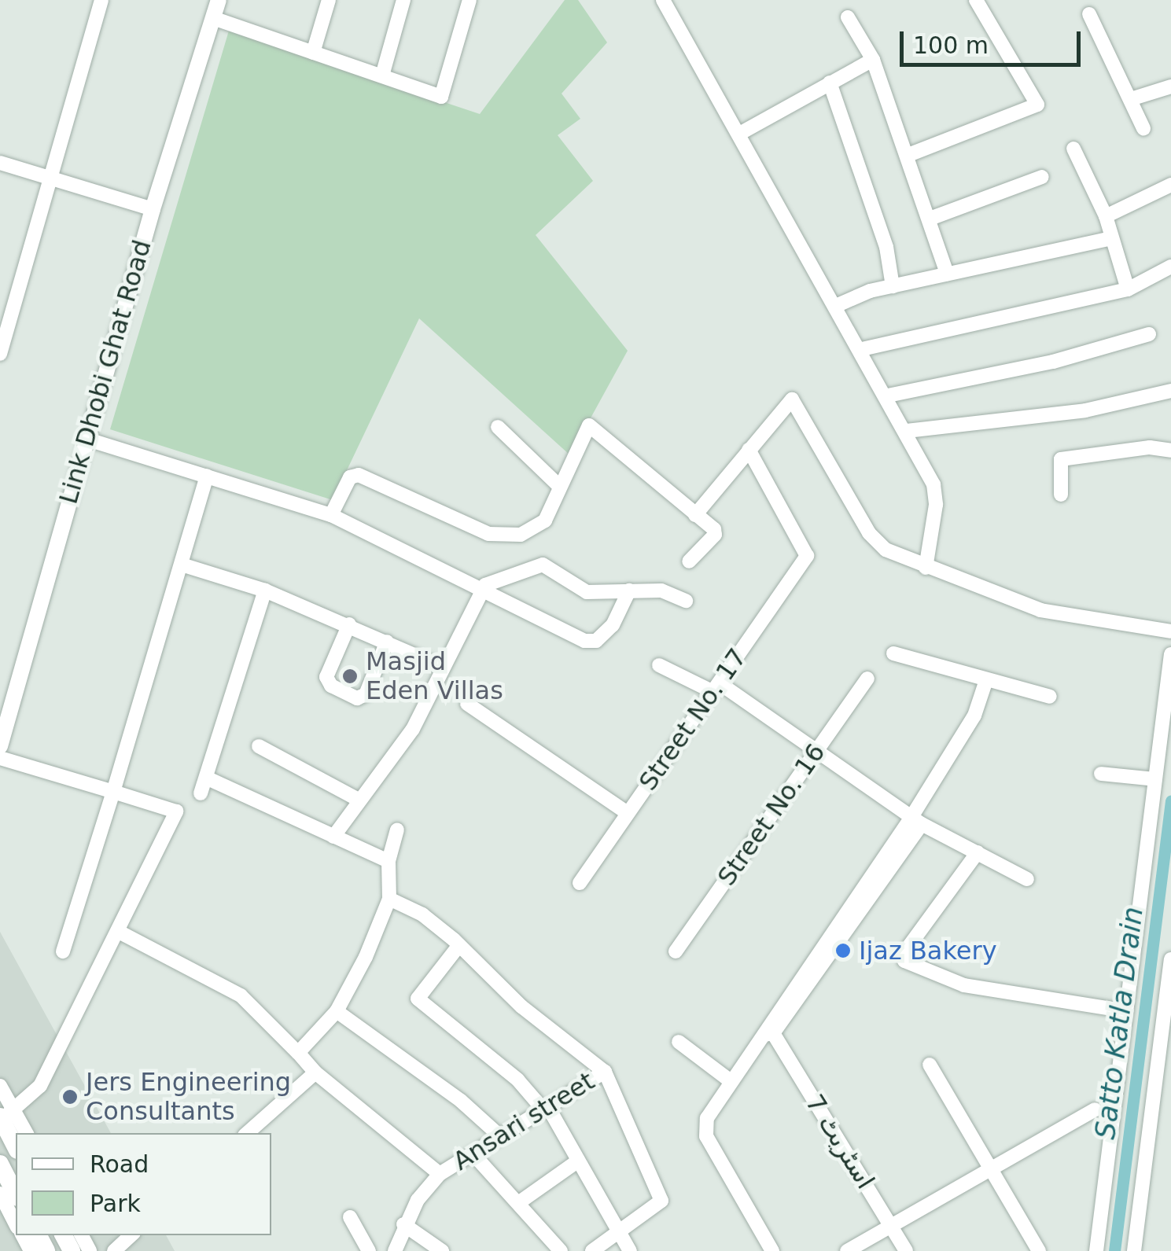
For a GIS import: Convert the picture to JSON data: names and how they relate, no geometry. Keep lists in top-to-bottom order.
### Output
{
  "streets": {
    "street": [
      "Link Dhobi Ghat Road",
      "Street No. 17",
      "Street No. 16",
      "Ansari street",
      "اسٹریٹ 7"
    ]
  },
  "water": ["Satto Katla Drain"],
  "places": ["Masjid Eden Villas", "Ijaz Bakery", "Jers Engineering Consultants"],
  "legend": ["Road", "Park"],
  "scale_bar": "100 m"
}
